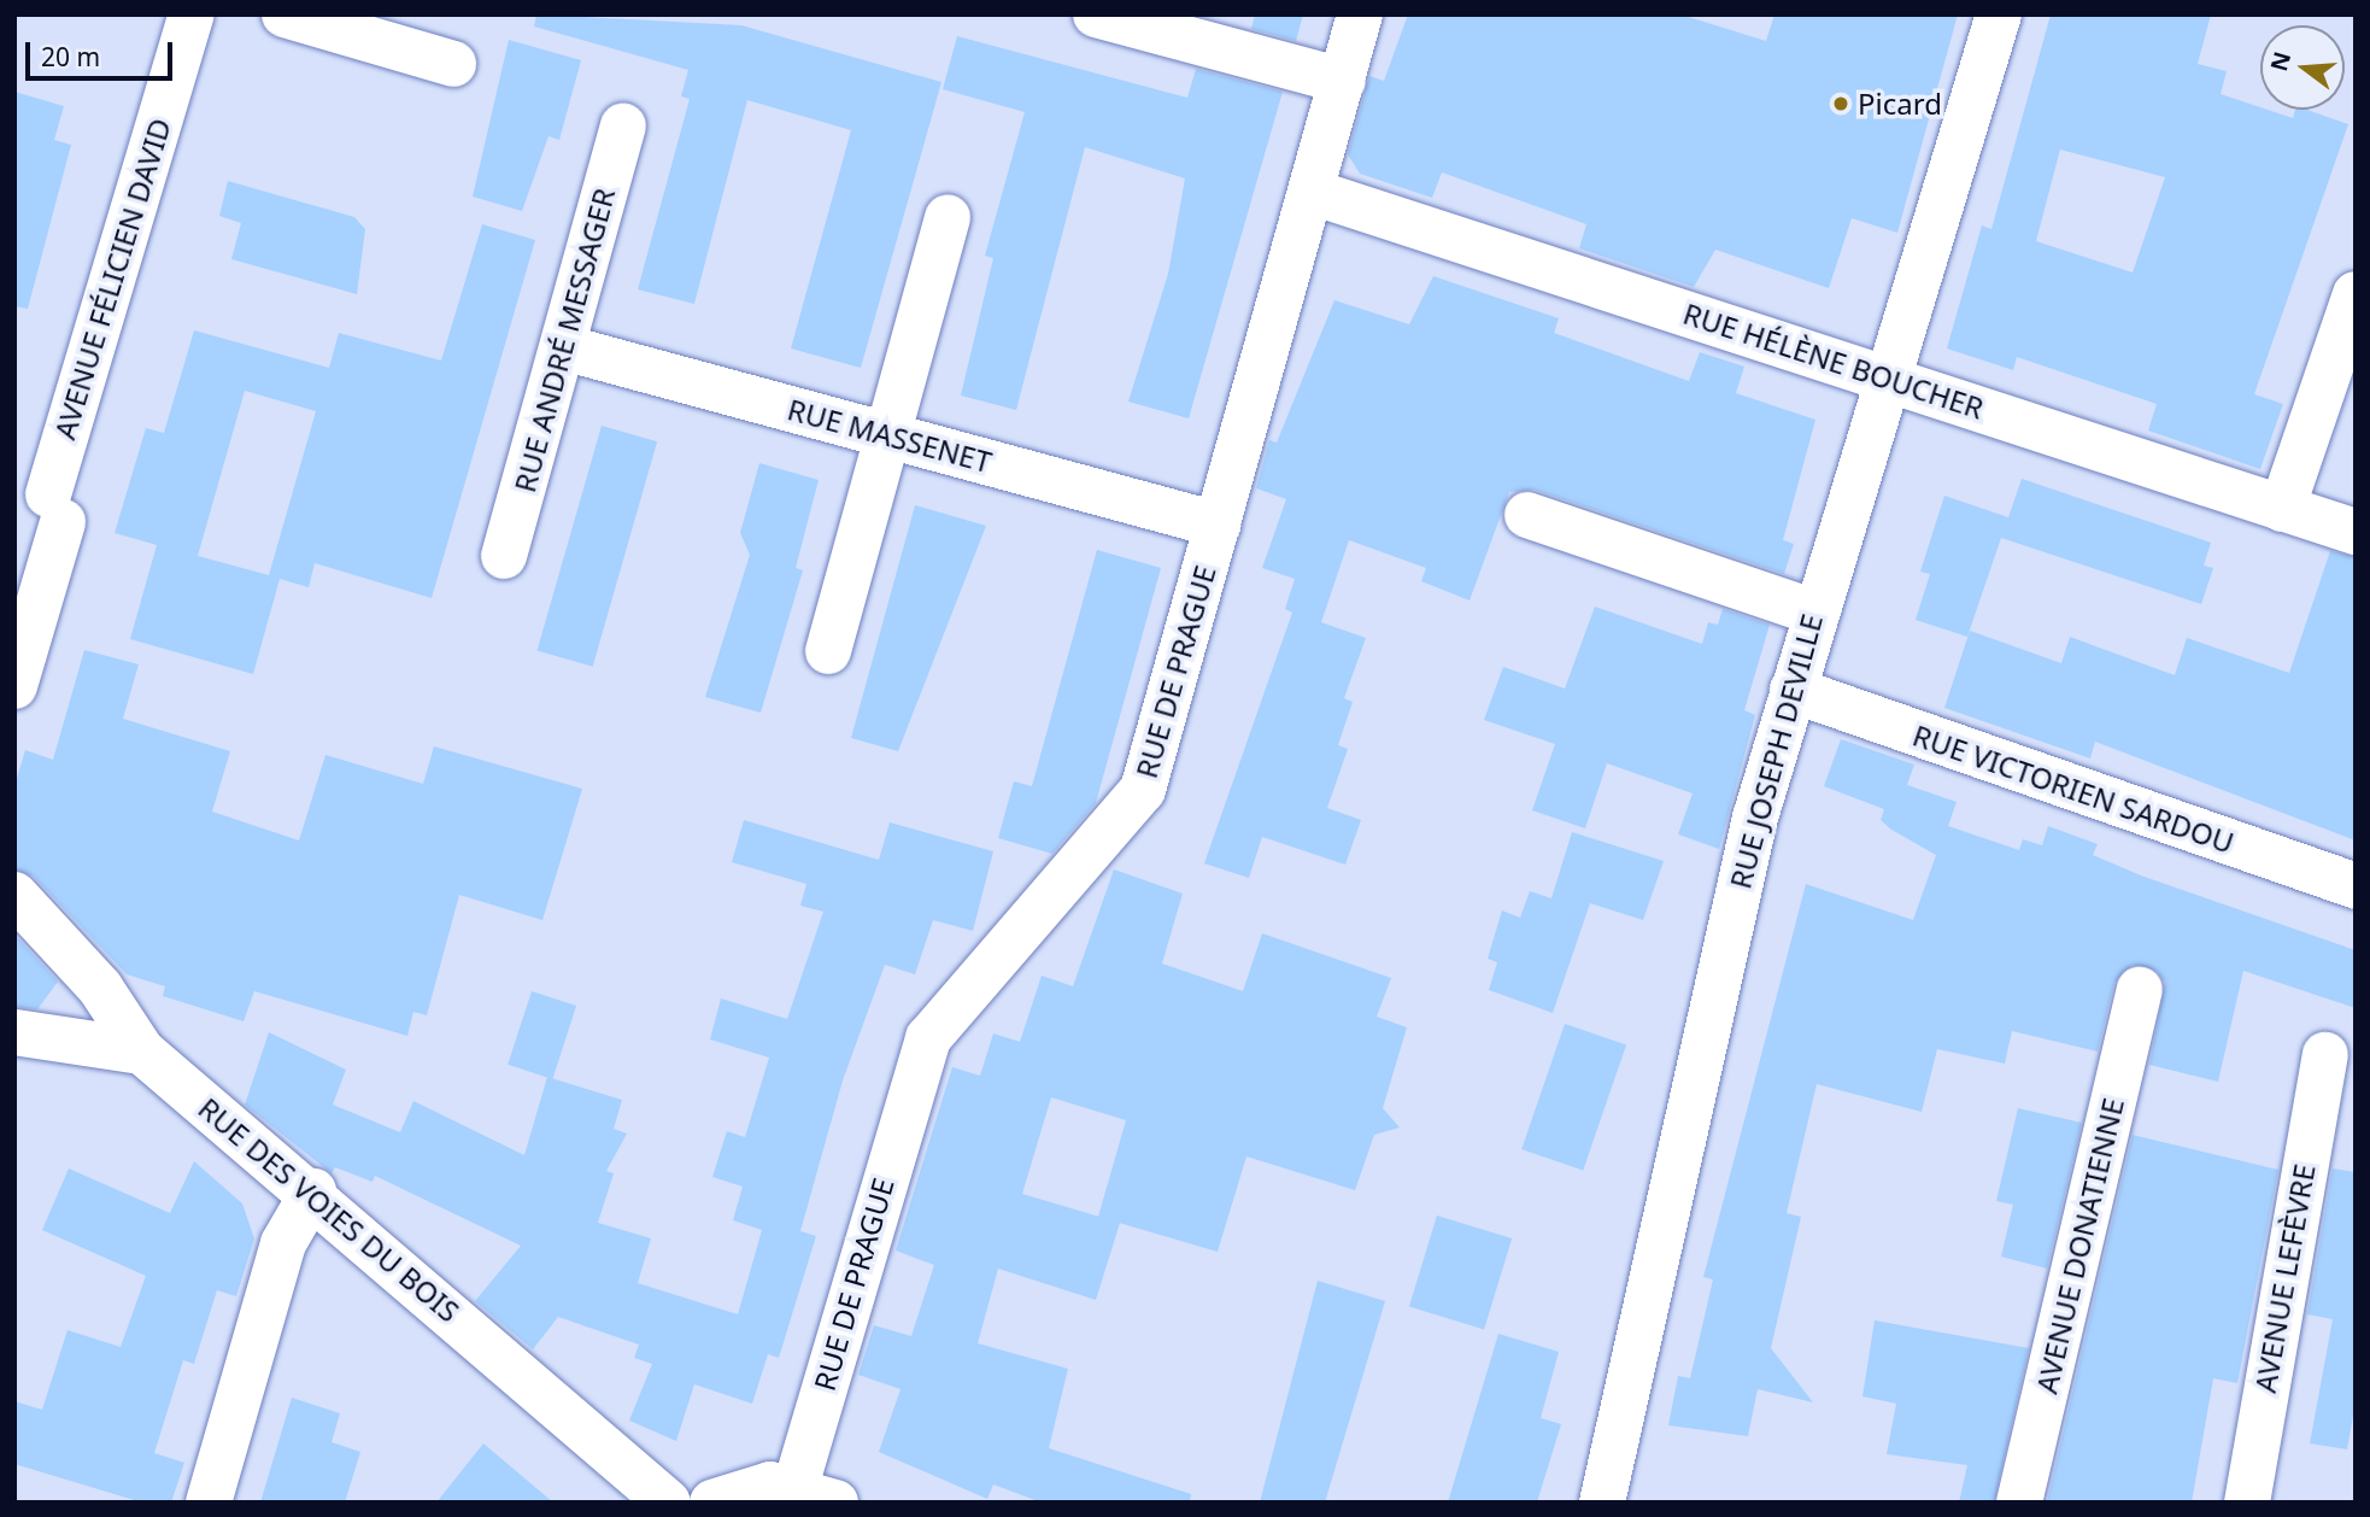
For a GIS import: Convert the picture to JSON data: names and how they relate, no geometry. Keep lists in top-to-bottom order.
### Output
{
  "streets": {
    "street": [
      "AVENUE FÉLICIEN DAVID",
      "RUE ANDRÉ MESSAGER",
      "RUE HÉLÈNE BOUCHER",
      "RUE MASSENET",
      "RUE DE PRAGUE",
      "RUE JOSEPH DEVILLE",
      "RUE VICTORIEN SARDOU",
      "RUE DES VOIES DU BOIS",
      "AVENUE DONATIENNE",
      "AVENUE LEFÈVRE"
    ]
  },
  "crossings": [
    ["RUE ANDRÉ MESSAGER", "RUE MASSENET"],
    ["RUE HÉLÈNE BOUCHER", "RUE DE PRAGUE"],
    ["RUE HÉLÈNE BOUCHER", "RUE JOSEPH DEVILLE"],
    ["RUE MASSENET", "RUE DE PRAGUE"],
    ["RUE JOSEPH DEVILLE", "RUE VICTORIEN SARDOU"]
  ],
  "places": ["Picard"],
  "scale_bar": "20 m",
  "north": "left"
}
